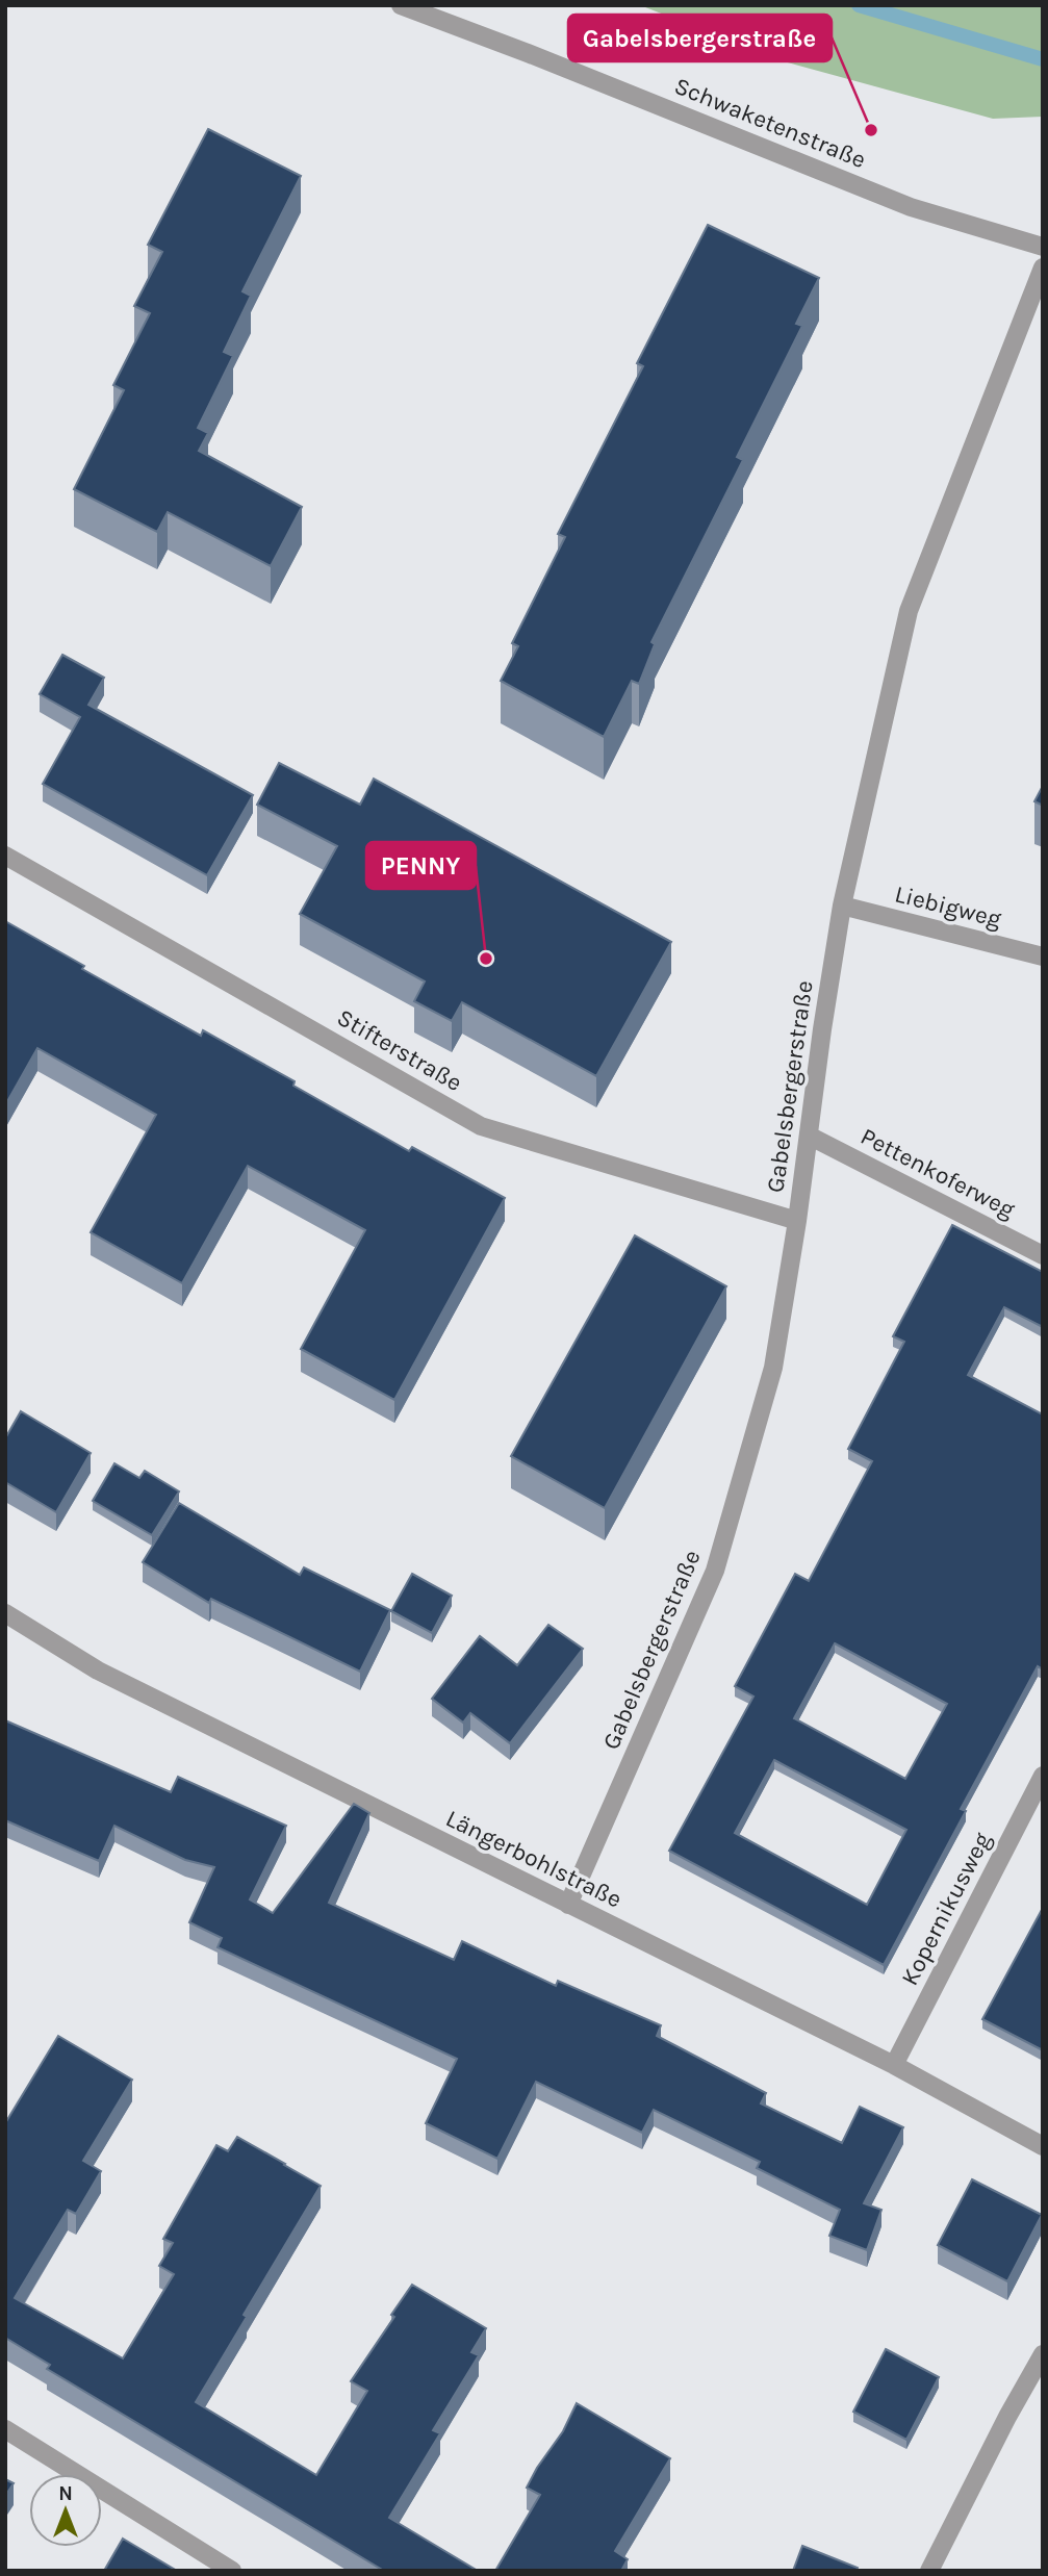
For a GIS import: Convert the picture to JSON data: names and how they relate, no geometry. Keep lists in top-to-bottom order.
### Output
{
  "streets": {
    "street": [
      "Schwaketenstraße",
      "Liebigweg",
      "Stifterstraße",
      "Gabelsbergerstraße",
      "Pettenkoferweg",
      "Längerbohlstraße",
      "Kopernikusweg"
    ]
  },
  "crossings": [
    ["Liebigweg", "Gabelsbergerstraße"],
    ["Stifterstraße", "Gabelsbergerstraße"],
    ["Gabelsbergerstraße", "Pettenkoferweg"],
    ["Gabelsbergerstraße", "Längerbohlstraße"],
    ["Längerbohlstraße", "Kopernikusweg"]
  ],
  "places": ["Gabelsbergerstraße", "PENNY"],
  "north": "top"
}
